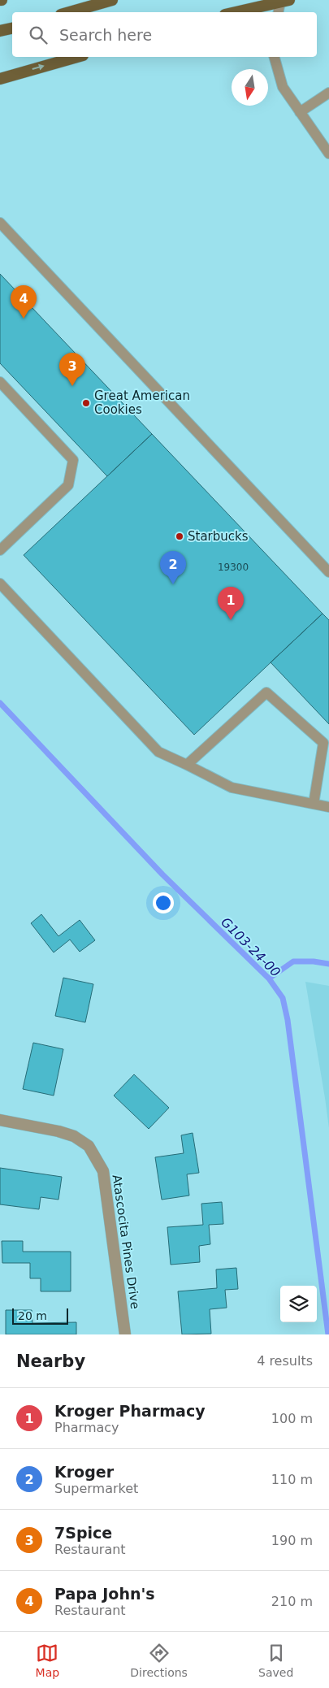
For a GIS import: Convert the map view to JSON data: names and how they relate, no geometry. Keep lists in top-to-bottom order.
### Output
{
  "streets": {
    "street": ["Atascocita Pines Drive"]
  },
  "water": ["G103-24-00"],
  "places": ["Great American Cookies", "Starbucks"],
  "house_numbers": ["19300"],
  "scale_bar": "20 m",
  "north": "bottom",
  "page": {
    "search": "Search here",
    "pins": [
      "4",
      "3",
      "2",
      "1"
    ],
    "scale": "20 m",
    "heading": ["Nearby", "4 results"],
    "list": [
      {
        "mark": "1",
        "name": "Kroger Pharmacy",
        "note": "Pharmacy",
        "value": "100 m"
      },
      {
        "mark": "2",
        "name": "Kroger",
        "note": "Supermarket",
        "value": "110 m"
      },
      {
        "mark": "3",
        "name": "7Spice",
        "note": "Restaurant",
        "value": "190 m"
      },
      {
        "mark": "4",
        "name": "Papa John's",
        "note": "Restaurant",
        "value": "210 m"
      }
    ],
    "nav": ["Map", "Directions", "Saved"]
  }
}
